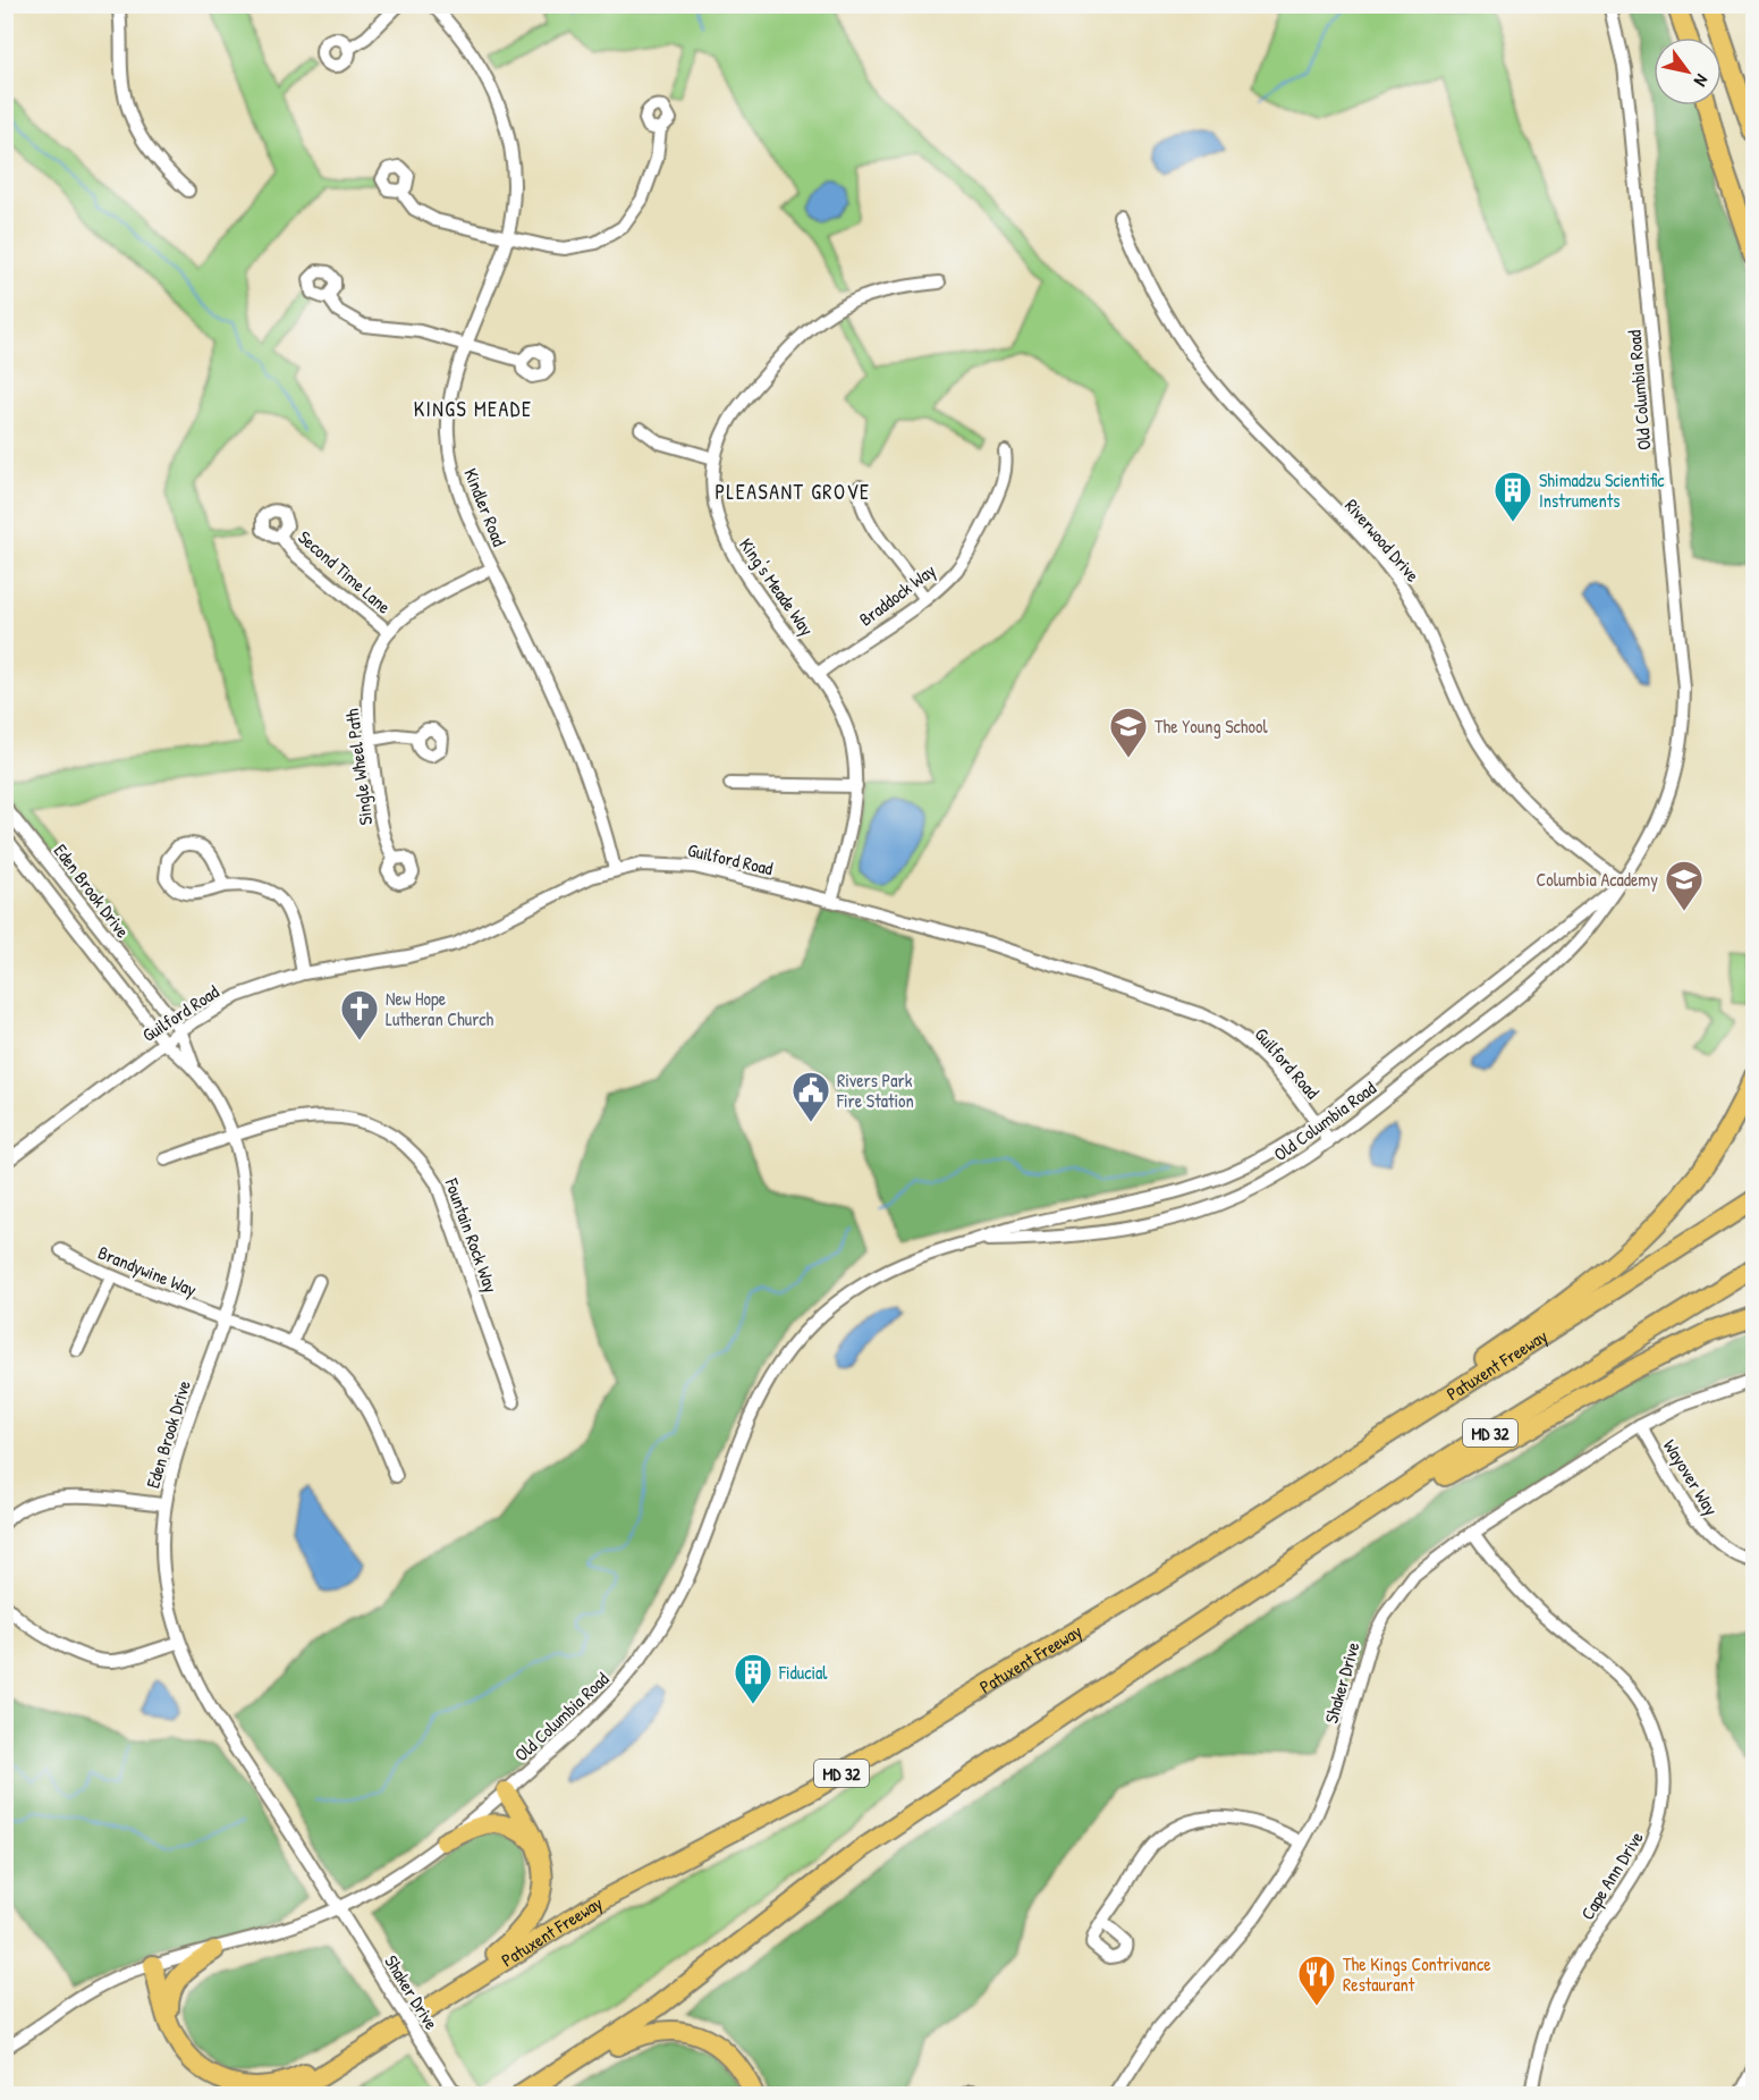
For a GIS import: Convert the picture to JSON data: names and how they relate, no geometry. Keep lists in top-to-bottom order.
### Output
{
  "streets": {
    "highway": ["Patuxent Freeway", "MD 32"],
    "street": [
      "Old Columbia Road",
      "Kindler Road",
      "Riverwood Drive",
      "Second Time Lane",
      "King's Meade Way",
      "Braddock Way",
      "Single Wheel Path",
      "Guilford Road",
      "Eden Brook Drive",
      "Fountain Rock Way",
      "Brandywine Way",
      "Wayover Way",
      "Shaker Drive",
      "Cape Ann Drive"
    ]
  },
  "crossings": [
    ["Old Columbia Road", "Riverwood Drive"],
    ["Old Columbia Road", "Guilford Road"],
    ["Old Columbia Road", "Eden Brook Drive"],
    ["Old Columbia Road", "Shaker Drive"],
    ["Kindler Road", "Single Wheel Path"],
    ["Kindler Road", "Guilford Road"],
    ["Second Time Lane", "Single Wheel Path"],
    ["King's Meade Way", "Braddock Way"],
    ["King's Meade Way", "Guilford Road"],
    ["Guilford Road", "Eden Brook Drive"],
    ["Eden Brook Drive", "Fountain Rock Way"],
    ["Eden Brook Drive", "Brandywine Way"],
    ["Eden Brook Drive", "Shaker Drive"],
    ["Wayover Way", "Shaker Drive"],
    ["Shaker Drive", "Cape Ann Drive"]
  ],
  "districts": ["KINGS MEADE", "PLEASANT GROVE"],
  "places": {
    "building": ["Shimadzu Scientific Instruments", "Fiducial"],
    "school or university": ["The Young School", "Columbia Academy"],
    "church": ["New Hope Lutheran Church"],
    "public building": ["Rivers Park Fire Station"],
    "restaurant": ["The Kings Contrivance Restaurant"]
  },
  "north": "bottom right"
}
